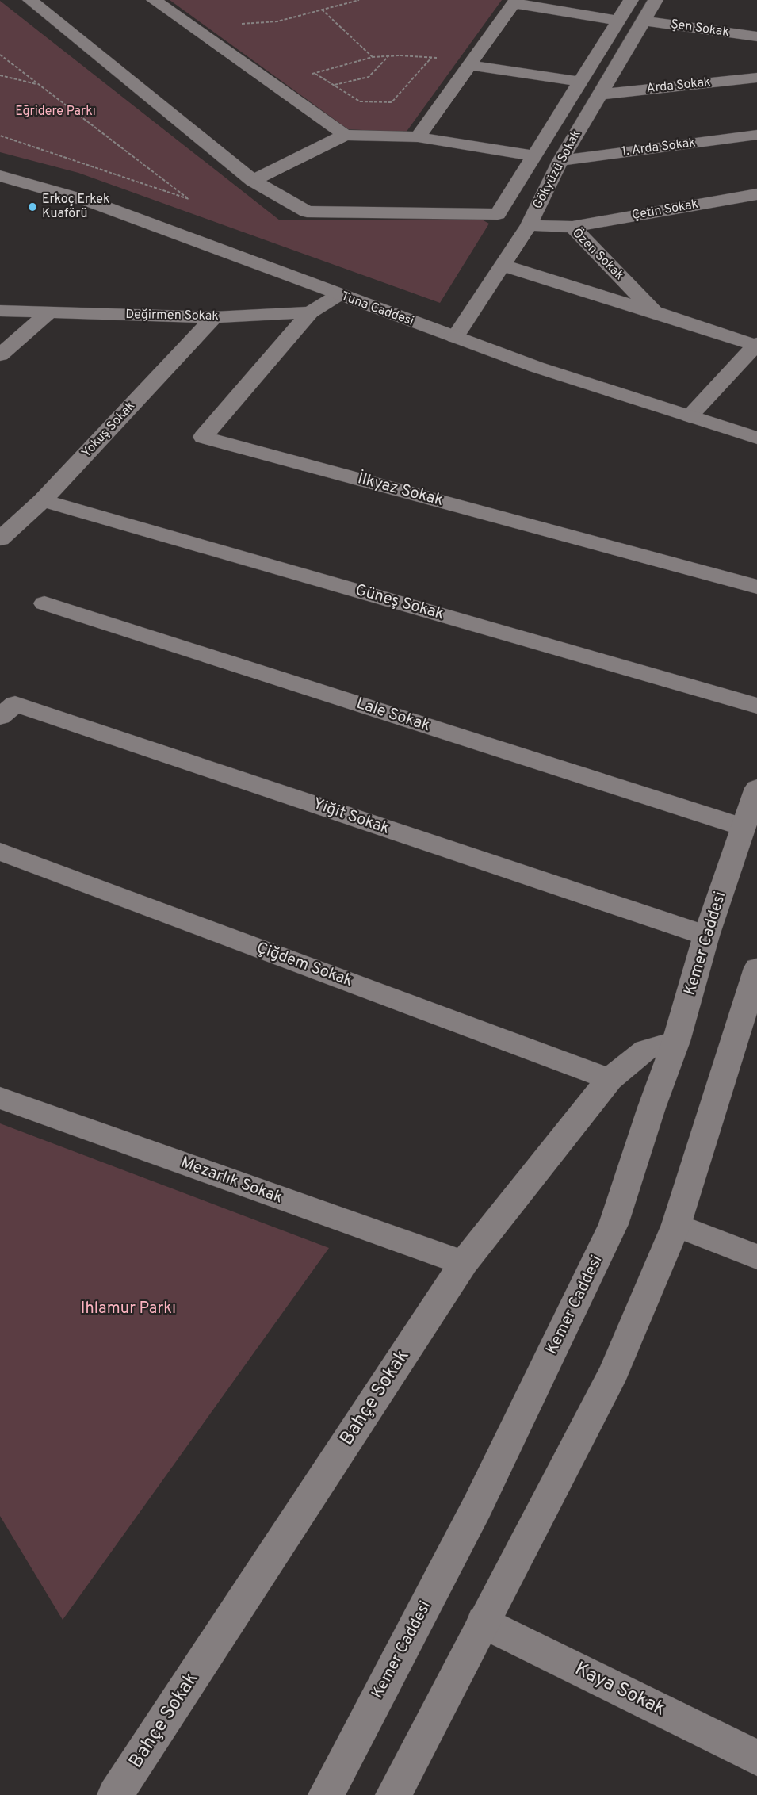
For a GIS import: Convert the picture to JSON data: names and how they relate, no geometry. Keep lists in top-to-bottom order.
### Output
{
  "streets": {
    "street": [
      "Şen Sokak",
      "Arda Sokak",
      "1. Arda Sokak",
      "Gökyüzü Sokak",
      "Çetin Sokak",
      "Özen Sokak",
      "Tuna Caddesi",
      "Değirmen Sokak",
      "Yokuş Sokak",
      "İlkyaz Sokak",
      "Güneş Sokak",
      "Lale Sokak",
      "Yiğit Sokak",
      "Kemer Caddesi",
      "Çiğdem Sokak",
      "Mezarlık Sokak",
      "Bahçe Sokak",
      "Kaya Sokak"
    ]
  },
  "crossings": [
    ["Şen Sokak", "Gökyüzü Sokak"],
    ["Arda Sokak", "Gökyüzü Sokak"],
    ["1. Arda Sokak", "Gökyüzü Sokak"],
    ["Gökyüzü Sokak", "Özen Sokak"],
    ["Gökyüzü Sokak", "Tuna Caddesi"],
    ["Çetin Sokak", "Özen Sokak"],
    ["Tuna Caddesi", "Değirmen Sokak"],
    ["Değirmen Sokak", "Yokuş Sokak"],
    ["Değirmen Sokak", "İlkyaz Sokak"],
    ["Yokuş Sokak", "Güneş Sokak"],
    ["Lale Sokak", "Kemer Caddesi"],
    ["Yiğit Sokak", "Kemer Caddesi"],
    ["Kemer Caddesi", "Bahçe Sokak"],
    ["Çiğdem Sokak", "Bahçe Sokak"],
    ["Mezarlık Sokak", "Bahçe Sokak"]
  ],
  "parks": ["Eğridere Parkı", "Ihlamur Parkı"],
  "places": ["Erkoç Erkek Kuaförü"]
}
